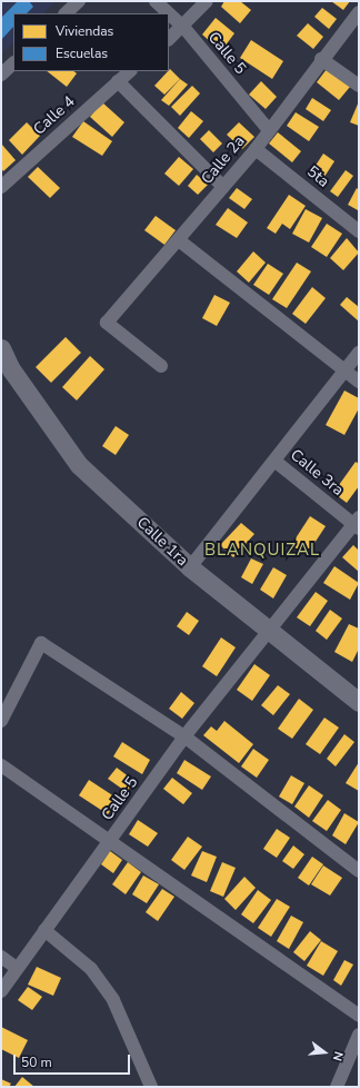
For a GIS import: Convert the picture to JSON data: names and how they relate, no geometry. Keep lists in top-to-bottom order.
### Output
{
  "streets": {
    "main road": ["Calle 1ra"],
    "street": [
      "Calle 5",
      "Calle 4",
      "Calle 2a",
      "5ta",
      "Calle 3ra"
    ]
  },
  "crossings": [
    ["Calle 5", "Calle 2a"],
    ["Calle 5", "Calle 3ra"],
    ["Calle 5", "Calle 1ra"],
    ["Calle 2a", "5ta"]
  ],
  "districts": ["BLANQUIZAL"],
  "legend": ["Viviendas", "Escuelas"],
  "scale_bar": "50 m",
  "north": "right"
}
